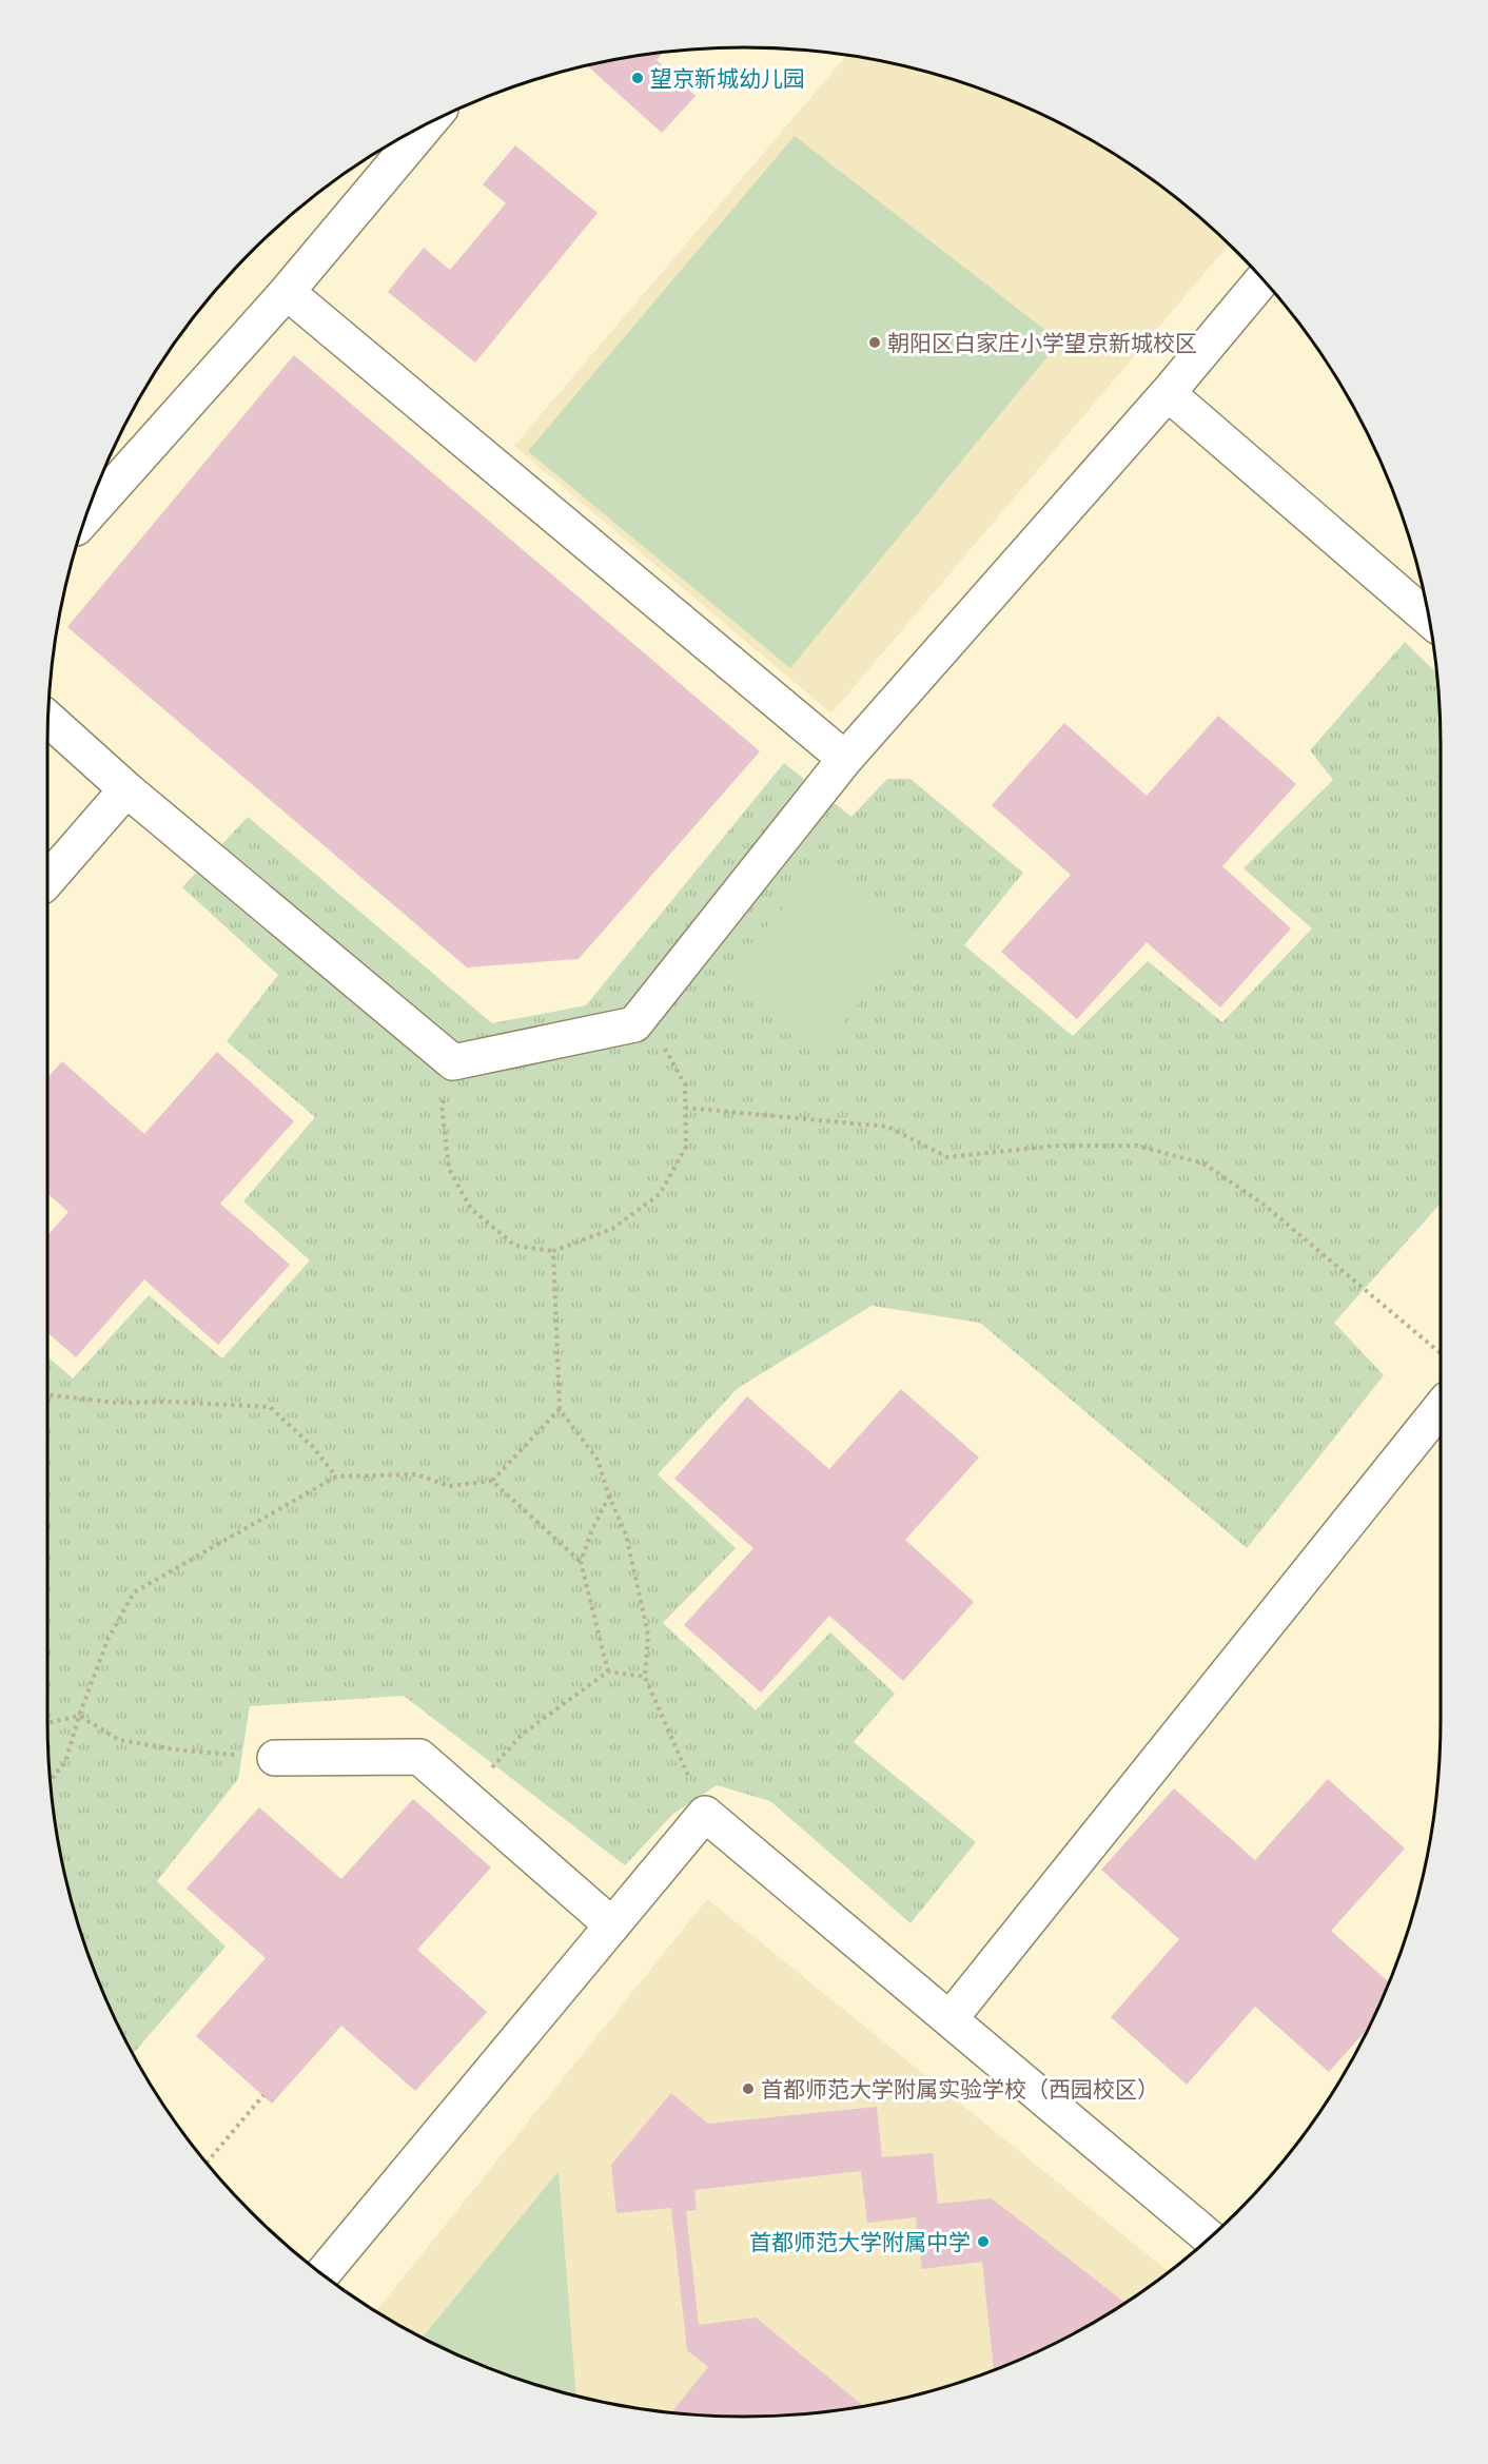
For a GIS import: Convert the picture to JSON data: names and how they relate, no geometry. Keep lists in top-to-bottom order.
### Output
{
  "places": [
    "望京新城幼儿园",
    "朝阳区白家庄小学望京新城校区",
    "首都师范大学附属实验学校（西园校区）",
    "首都师范大学附属中学"
  ]
}
